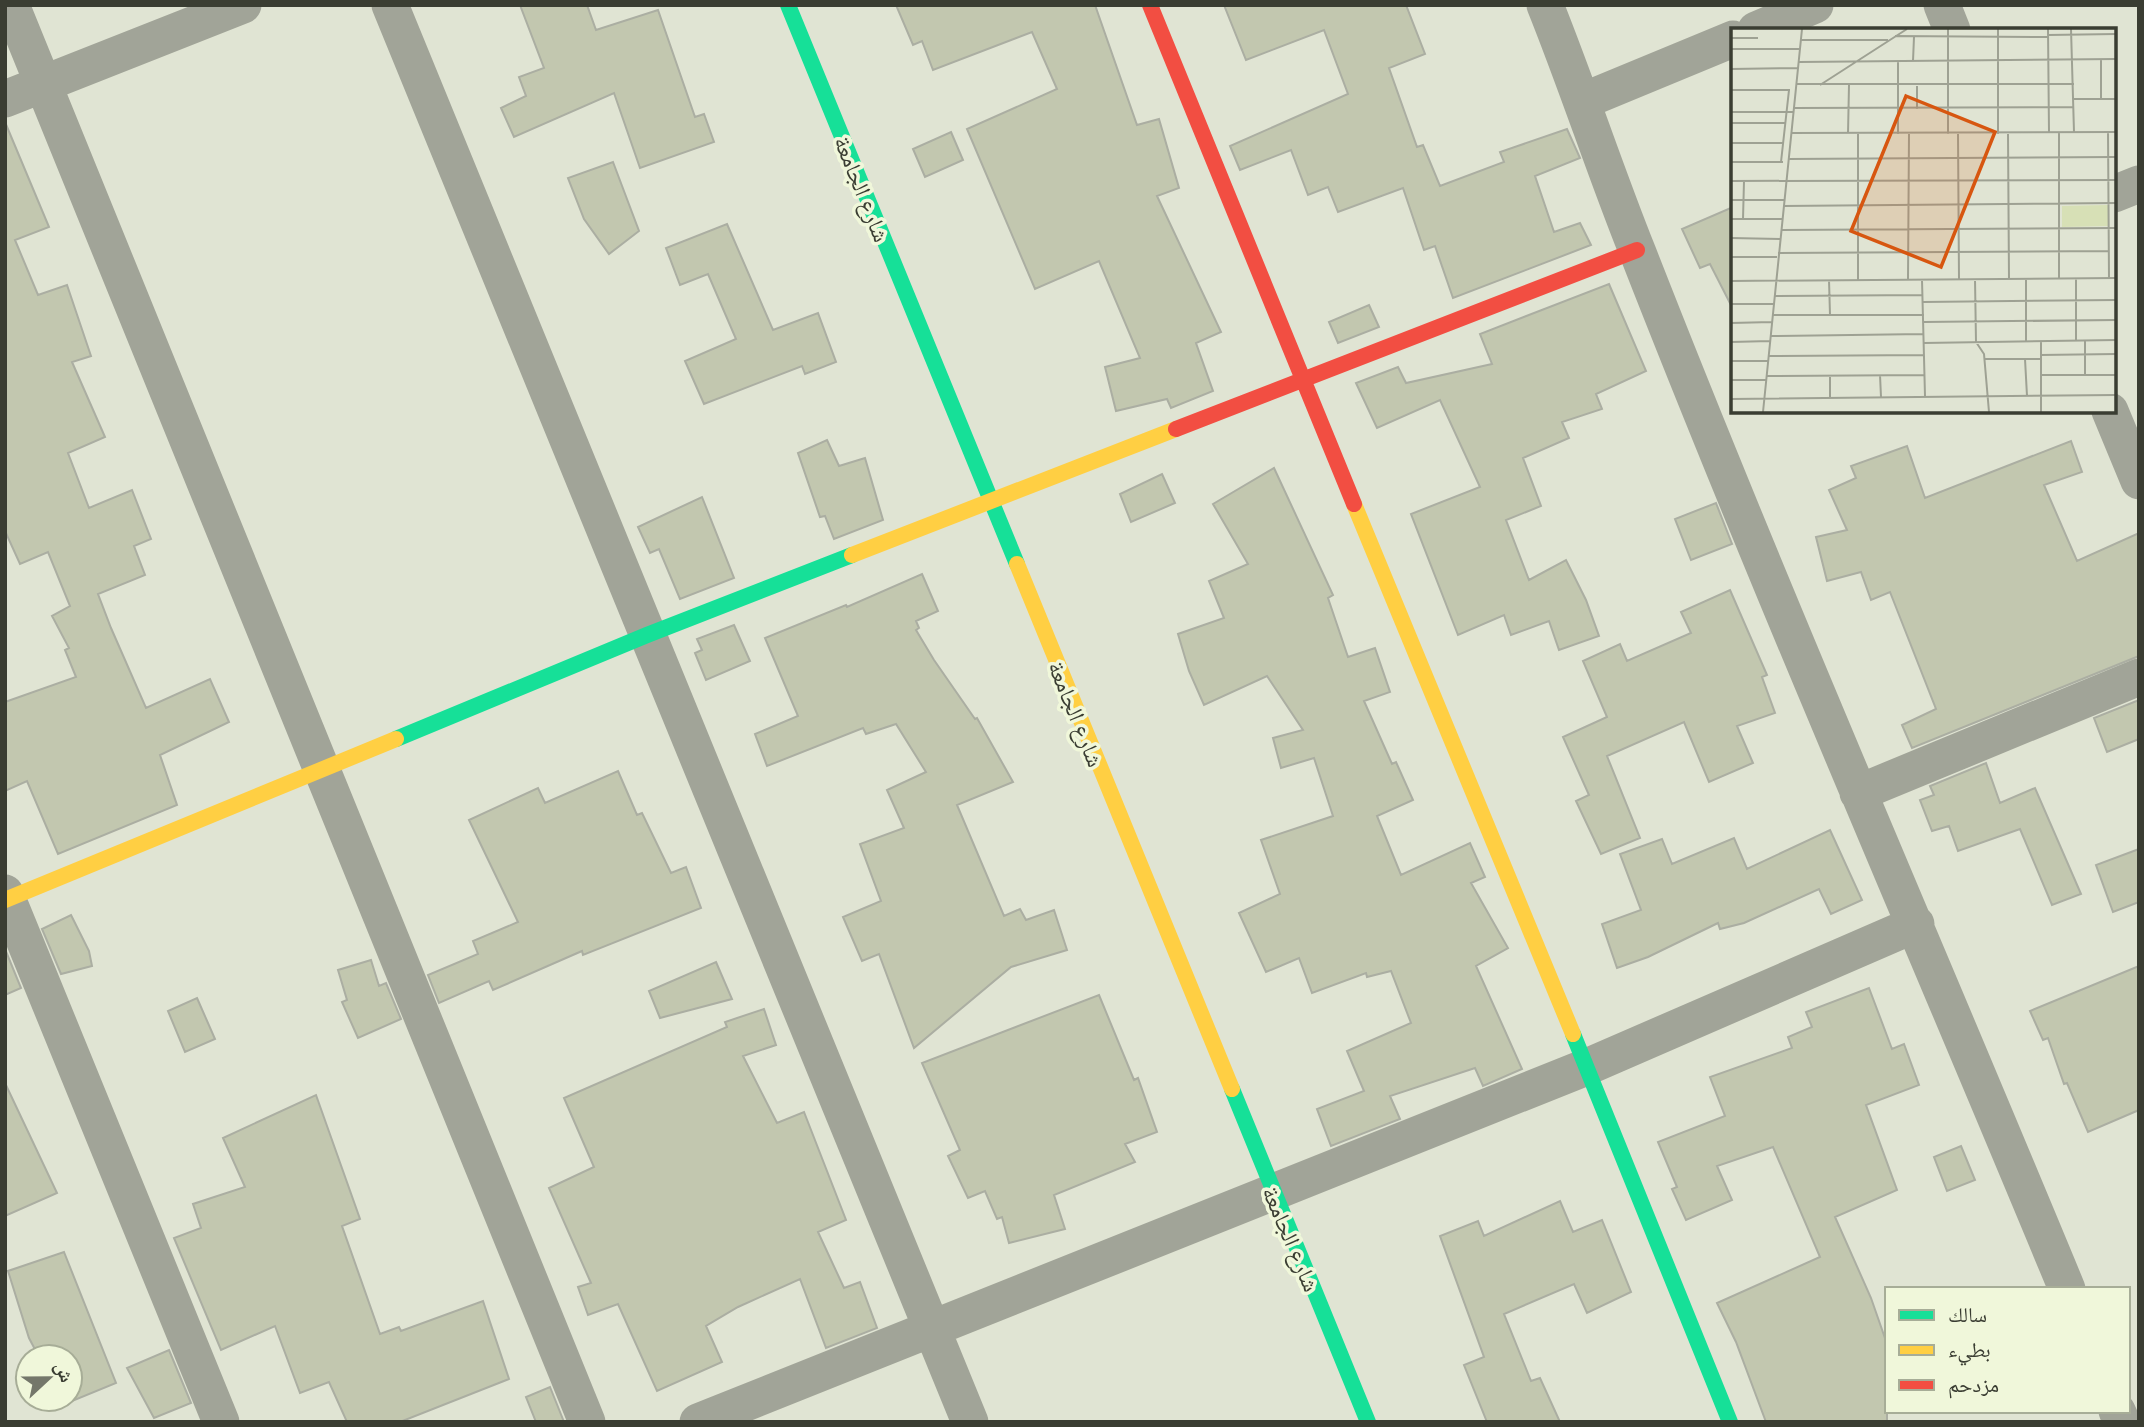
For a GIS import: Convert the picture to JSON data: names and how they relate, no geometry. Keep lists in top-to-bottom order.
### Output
{
  "streets": {
    "street": ["شارع الجامعة"]
  },
  "legend": ["سالك", "بطيء", "مزدحم"],
  "north": "right"
}
